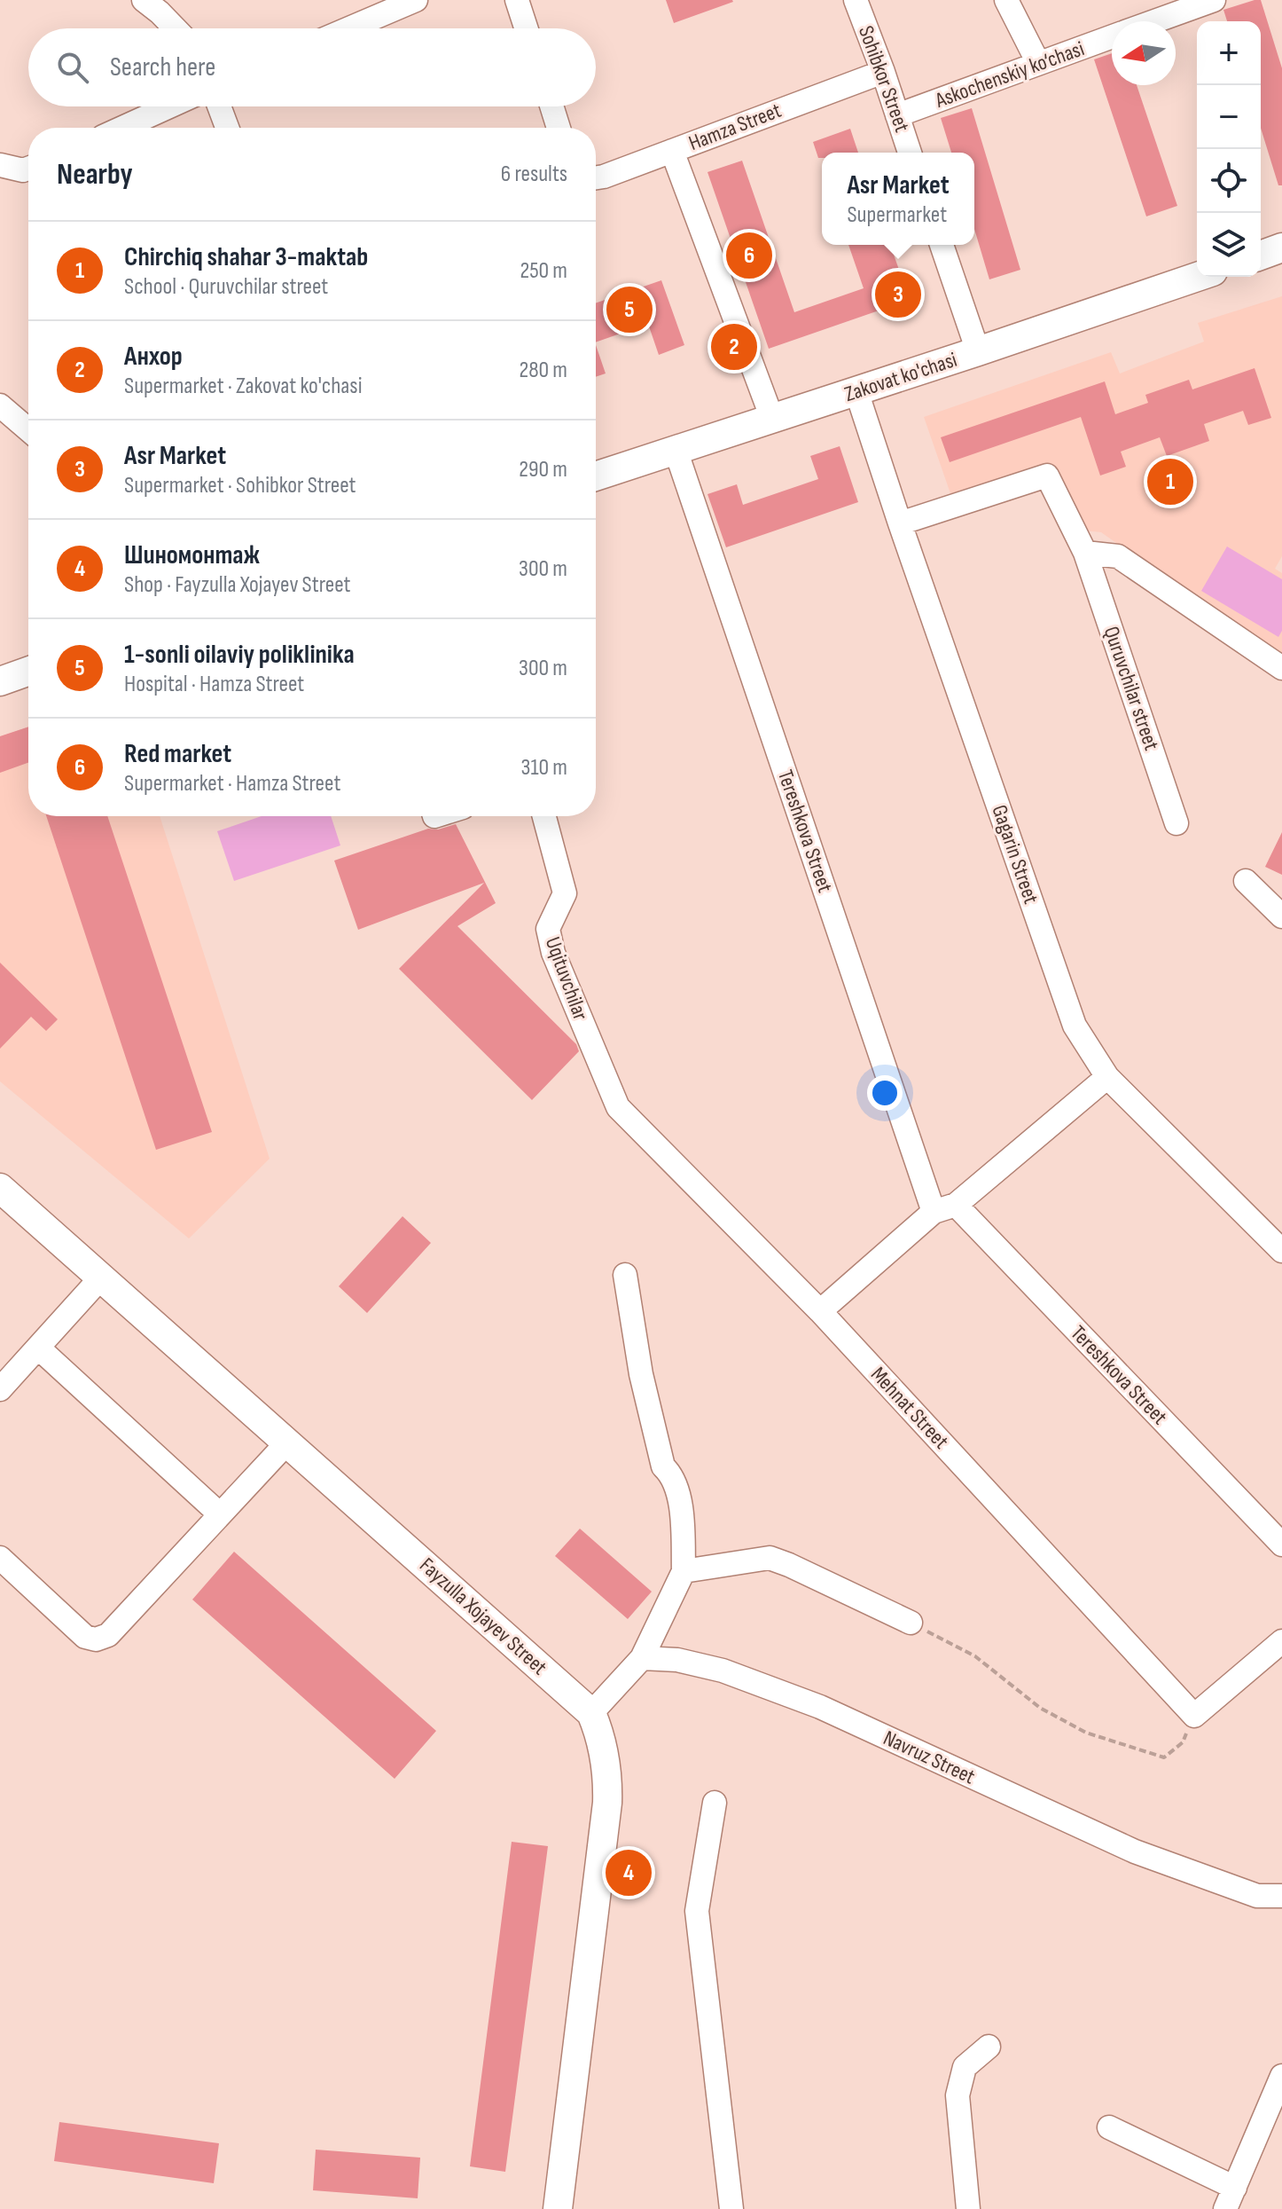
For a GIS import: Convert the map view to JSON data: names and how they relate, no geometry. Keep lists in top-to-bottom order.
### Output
{
  "streets": {
    "main road": ["Zakovat ko'chasi", "Fayzulla Xojayev Street"],
    "street": [
      "Askochenskiy ko‘chasi",
      "Sohibkor Street",
      "Hamza Street",
      "Quruvchilar street",
      "Tereshkova Street",
      "Gagarin Street",
      "Uqituvchilar",
      "Mehnat Street",
      "Navruz Street"
    ]
  },
  "crossings": [
    ["Askochenskiy ko‘chasi", "Sohibkor Street"],
    ["Sohibkor Street", "Hamza Street"],
    ["Zakovat ko'chasi", "Tereshkova Street"],
    ["Zakovat ko'chasi", "Gagarin Street"],
    ["Quruvchilar street", "Gagarin Street"],
    ["Uqituvchilar", "Mehnat Street"]
  ],
  "north": "left",
  "page": {
    "map_buttons": ["+", "−"],
    "search": "Search here",
    "heading": ["Nearby", "6 results"],
    "popup": ["Asr Market", "Supermarket"],
    "list": [
      {
        "mark": "1",
        "name": "Chirchiq shahar 3-maktab",
        "note": "School · Quruvchilar street",
        "value": "250 m"
      },
      {
        "mark": "2",
        "name": "Анхор",
        "note": "Supermarket · Zakovat ko'chasi",
        "value": "280 m"
      },
      {
        "mark": "3",
        "name": "Asr Market",
        "note": "Supermarket · Sohibkor Street",
        "value": "290 m"
      },
      {
        "mark": "4",
        "name": "Шиномонтаж",
        "note": "Shop · Fayzulla Xojayev Street",
        "value": "300 m"
      },
      {
        "mark": "5",
        "name": "1-sonli oilaviy poliklinika",
        "note": "Hospital · Hamza Street",
        "value": "300 m"
      },
      {
        "mark": "6",
        "name": "Red market",
        "note": "Supermarket · Hamza Street",
        "value": "310 m"
      }
    ],
    "pins": [
      "6",
      "3",
      "5",
      "2",
      "1",
      "4"
    ]
  }
}
